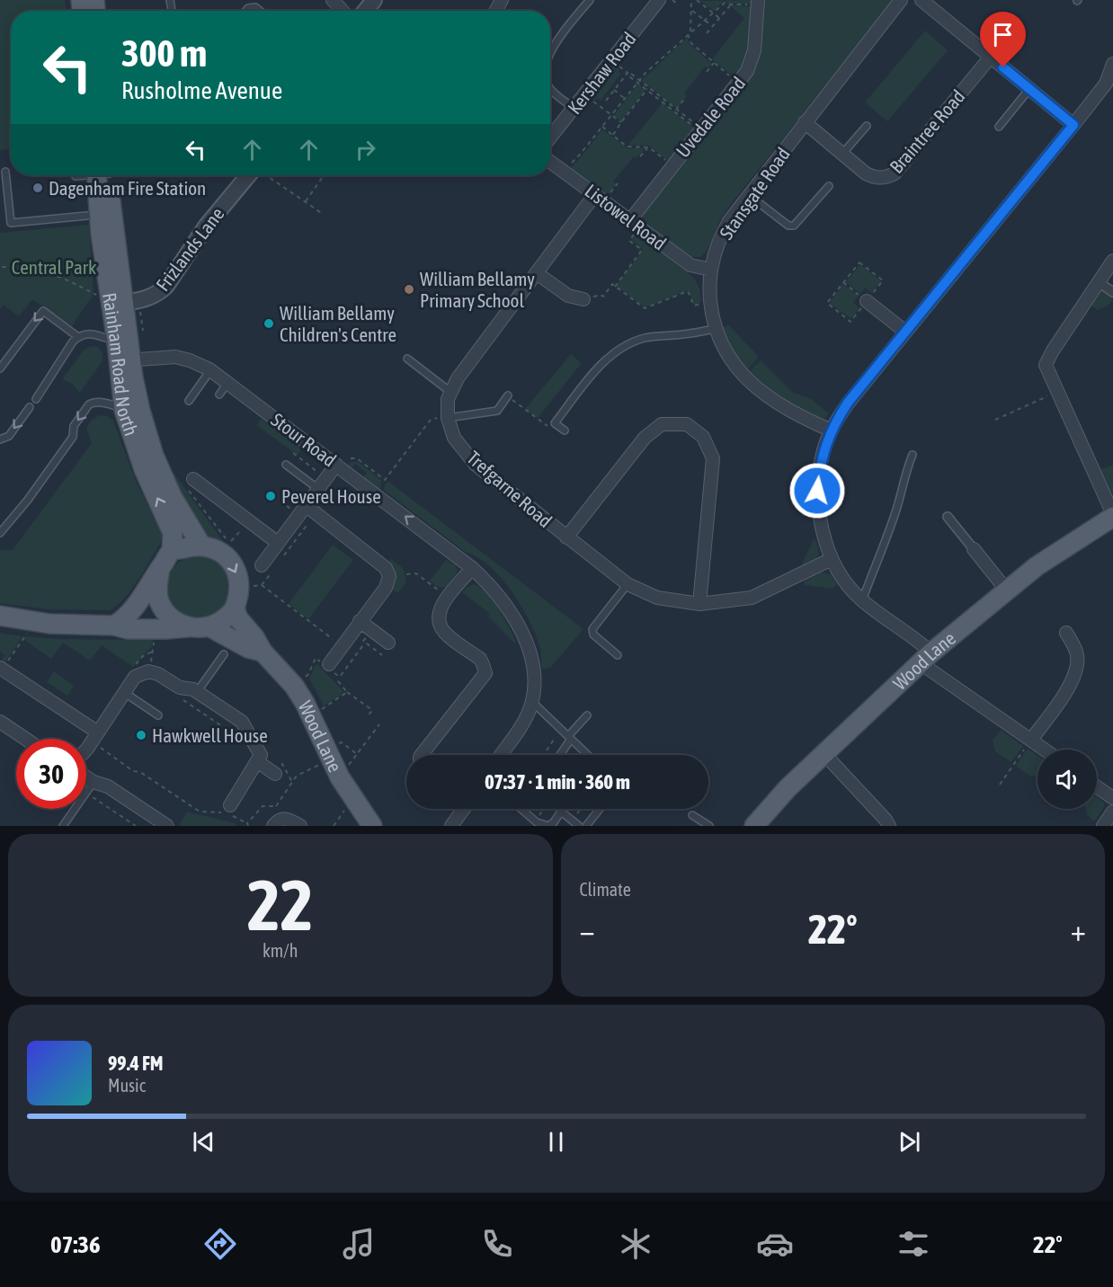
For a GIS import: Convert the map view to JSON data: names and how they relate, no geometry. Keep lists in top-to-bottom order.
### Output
{
  "streets": {
    "main road": ["Rainham Road North", "Wood Lane"],
    "street": [
      "Kershaw Road",
      "Uvedale Road",
      "Braintree Road",
      "Stansgate Road",
      "Listowel Road",
      "Frizlands Lane",
      "Stour Road",
      "Trefgarne Road"
    ]
  },
  "crossings": [
    ["Uvedale Road", "Listowel Road"],
    ["Braintree Road", "Stansgate Road"],
    ["Stansgate Road", "Listowel Road"],
    ["Listowel Road", "Trefgarne Road"],
    ["Frizlands Lane", "Rainham Road North"],
    ["Rainham Road North", "Stour Road"],
    ["Rainham Road North", "Wood Lane"]
  ],
  "parks": ["Central Park"],
  "places": [
    "Dagenham Fire Station",
    "William Bellamy Primary School",
    "William Bellamy Children's Centre",
    "Peverel House",
    "Hawkwell House"
  ],
  "page": {
    "turn": ["300 m", "Rusholme Avenue"],
    "limit": "30",
    "trip": "07:37 · 1 min · 360 m",
    "tile": [
      ["22", "km/h"],
      "Climate"
    ],
    "heat": ["−", "22°", "+"],
    "song": ["99.4 FM", "Music"],
    "tabs": ["07:36", "22°"]
  }
}
